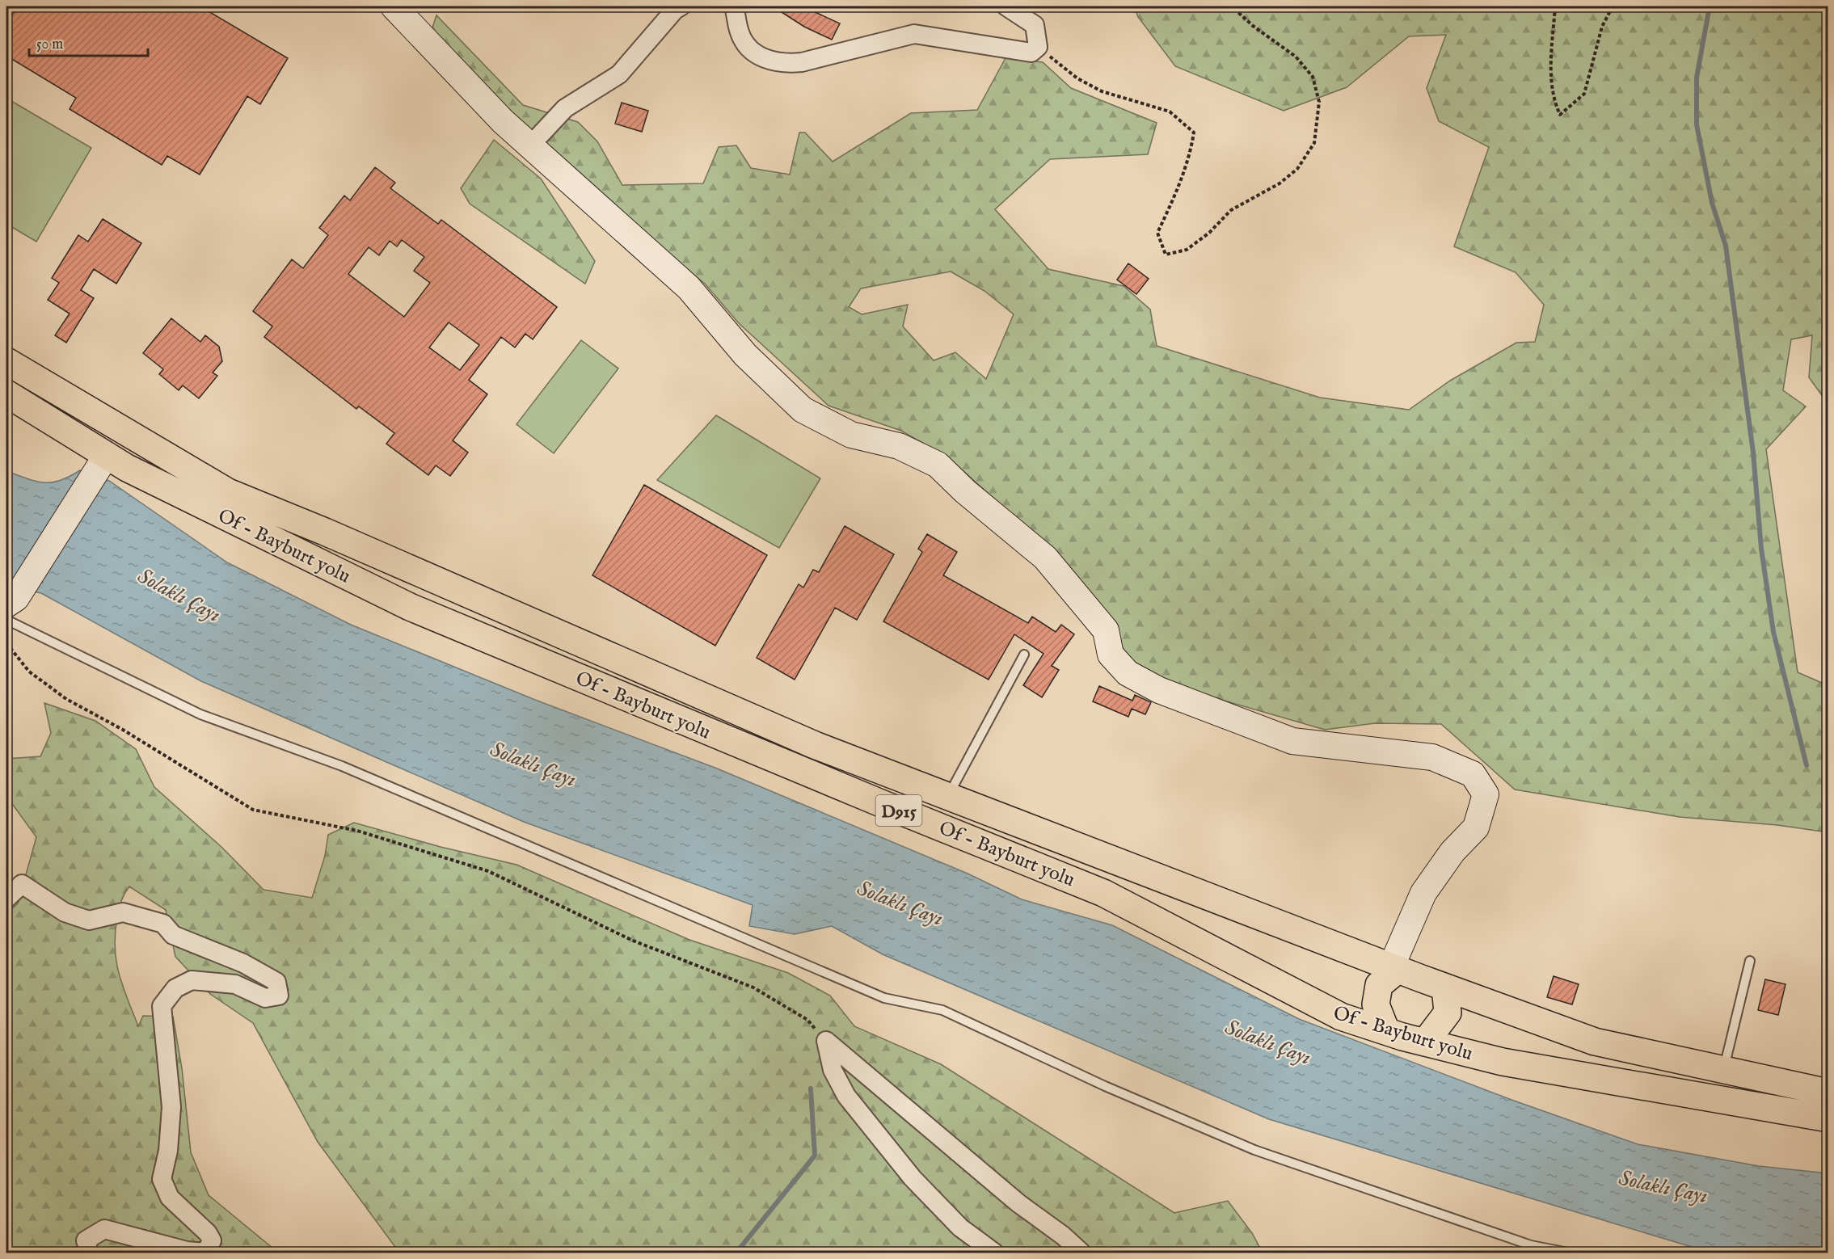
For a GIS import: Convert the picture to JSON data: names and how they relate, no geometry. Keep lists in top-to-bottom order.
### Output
{
  "streets": {
    "highway": ["Of - Bayburt yolu", "D915"]
  },
  "water": ["Solaklı Çayı"],
  "scale_bar": "50 m"
}
